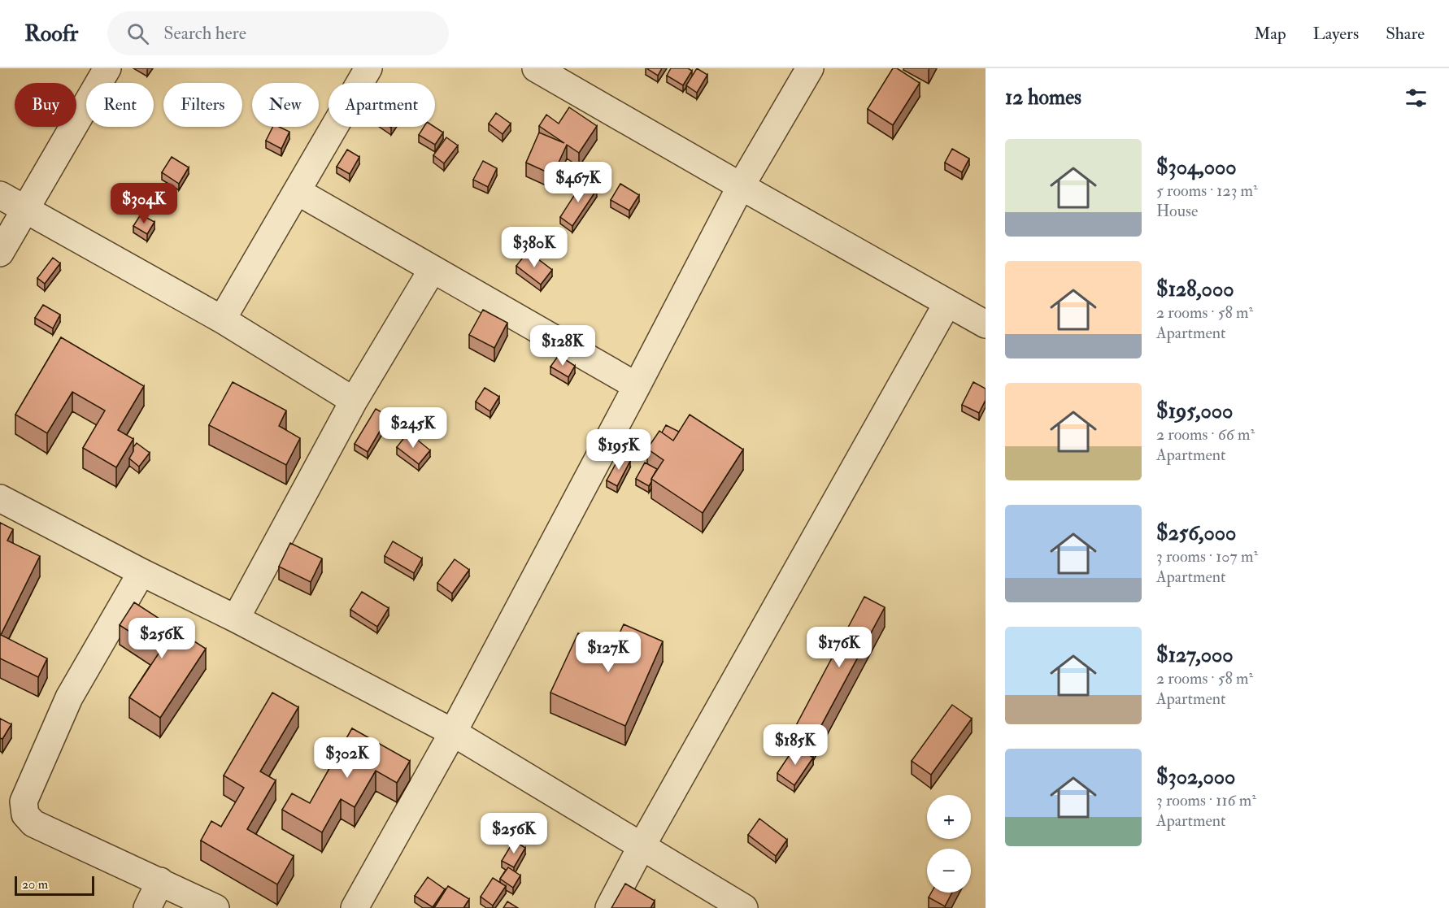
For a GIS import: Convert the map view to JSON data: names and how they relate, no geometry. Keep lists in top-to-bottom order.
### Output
{
  "scale_bar": "20 m",
  "page": {
    "header": "Roofr",
    "search": "Search here",
    "nav": ["Map", "Layers", "Share"],
    "heading": "12 homes",
    "chip": [
      "Buy",
      "Rent",
      "Filters",
      "New",
      "Apartment"
    ],
    "list": [
      {
        "name": "$304,000",
        "note": "5 rooms · 123 m² · House"
      },
      {
        "name": "$128,000",
        "note": "2 rooms · 58 m² · Apartment"
      },
      {
        "name": "$195,000",
        "note": "2 rooms · 66 m² · Apartment"
      },
      {
        "name": "$256,000",
        "note": "3 rooms · 107 m² · Apartment"
      },
      {
        "name": "$127,000",
        "note": "2 rooms · 58 m² · Apartment"
      },
      {
        "name": "$302,000",
        "note": "3 rooms · 116 m² · Apartment"
      }
    ],
    "price": [
      "$467K",
      "$304K",
      "$380K",
      "$128K",
      "$245K",
      "$195K",
      "$256K",
      "$176K",
      "$127K",
      "$185K",
      "$302K",
      "$256K"
    ],
    "map_buttons": ["+", "−"],
    "scale": "20 m"
  }
}
